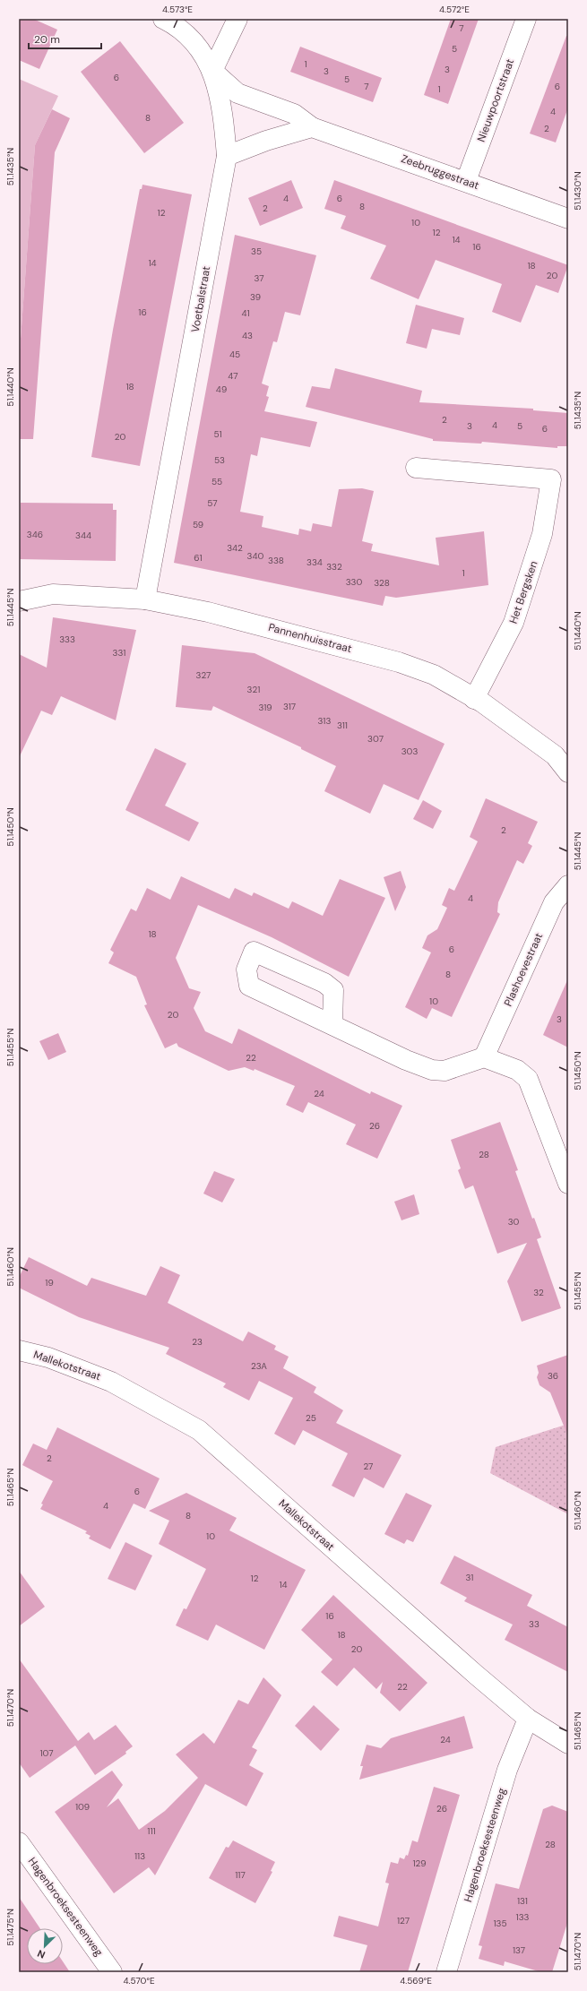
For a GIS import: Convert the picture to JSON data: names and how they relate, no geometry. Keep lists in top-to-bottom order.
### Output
{
  "streets": {
    "street": [
      "Nieuwpoortstraat",
      "Zeebruggestraat",
      "Voetbalstraat",
      "Het Bergsken",
      "Pannenhuisstraat",
      "Plashoevestraat",
      "Mallekotstraat",
      "Hagenbroeksesteenweg"
    ]
  },
  "crossings": [
    ["Nieuwpoortstraat", "Zeebruggestraat"],
    ["Zeebruggestraat", "Voetbalstraat"],
    ["Voetbalstraat", "Pannenhuisstraat"],
    ["Het Bergsken", "Pannenhuisstraat"],
    ["Mallekotstraat", "Hagenbroeksesteenweg"]
  ],
  "house_numbers": [
    "7",
    "5",
    "1",
    "3",
    "3",
    "6",
    "5",
    "7",
    "6",
    "1",
    "4",
    "8",
    "2",
    "4",
    "6",
    "8",
    "2",
    "12",
    "10",
    "12",
    "14",
    "16",
    "35",
    "14",
    "18",
    "20",
    "37",
    "39",
    "16",
    "41",
    "43",
    "45",
    "47",
    "18",
    "49",
    "2",
    "4",
    "3",
    "5",
    "6",
    "51",
    "20",
    "53",
    "55",
    "57",
    "59",
    "346",
    "344",
    "342",
    "340",
    "61",
    "338",
    "334",
    "332",
    "1",
    "330",
    "328",
    "333",
    "331",
    "327",
    "321",
    "317",
    "319",
    "313",
    "311",
    "307",
    "303",
    "2",
    "4",
    "18",
    "6",
    "8",
    "10",
    "20",
    "3",
    "22",
    "24",
    "26",
    "28",
    "30",
    "19",
    "32",
    "23",
    "23A",
    "36",
    "25",
    "2",
    "27",
    "6",
    "4",
    "8",
    "10",
    "31",
    "12",
    "14",
    "16",
    "33",
    "18",
    "20",
    "22",
    "24",
    "107",
    "109",
    "26",
    "111",
    "28",
    "113",
    "129",
    "117",
    "131",
    "133",
    "127",
    "135",
    "137"
  ],
  "scale_bar": "20 m",
  "north": "bottom left",
  "coordinates": [
    "4.573°E",
    "4.572°E",
    "51.1435°N",
    "51.1430°N",
    "51.1440°N",
    "51.1445°N",
    "51.1450°N",
    "51.1455°N",
    "51.1460°N",
    "51.1465°N",
    "51.1470°N",
    "51.1475°N",
    "4.570°E",
    "4.569°E"
  ]
}
